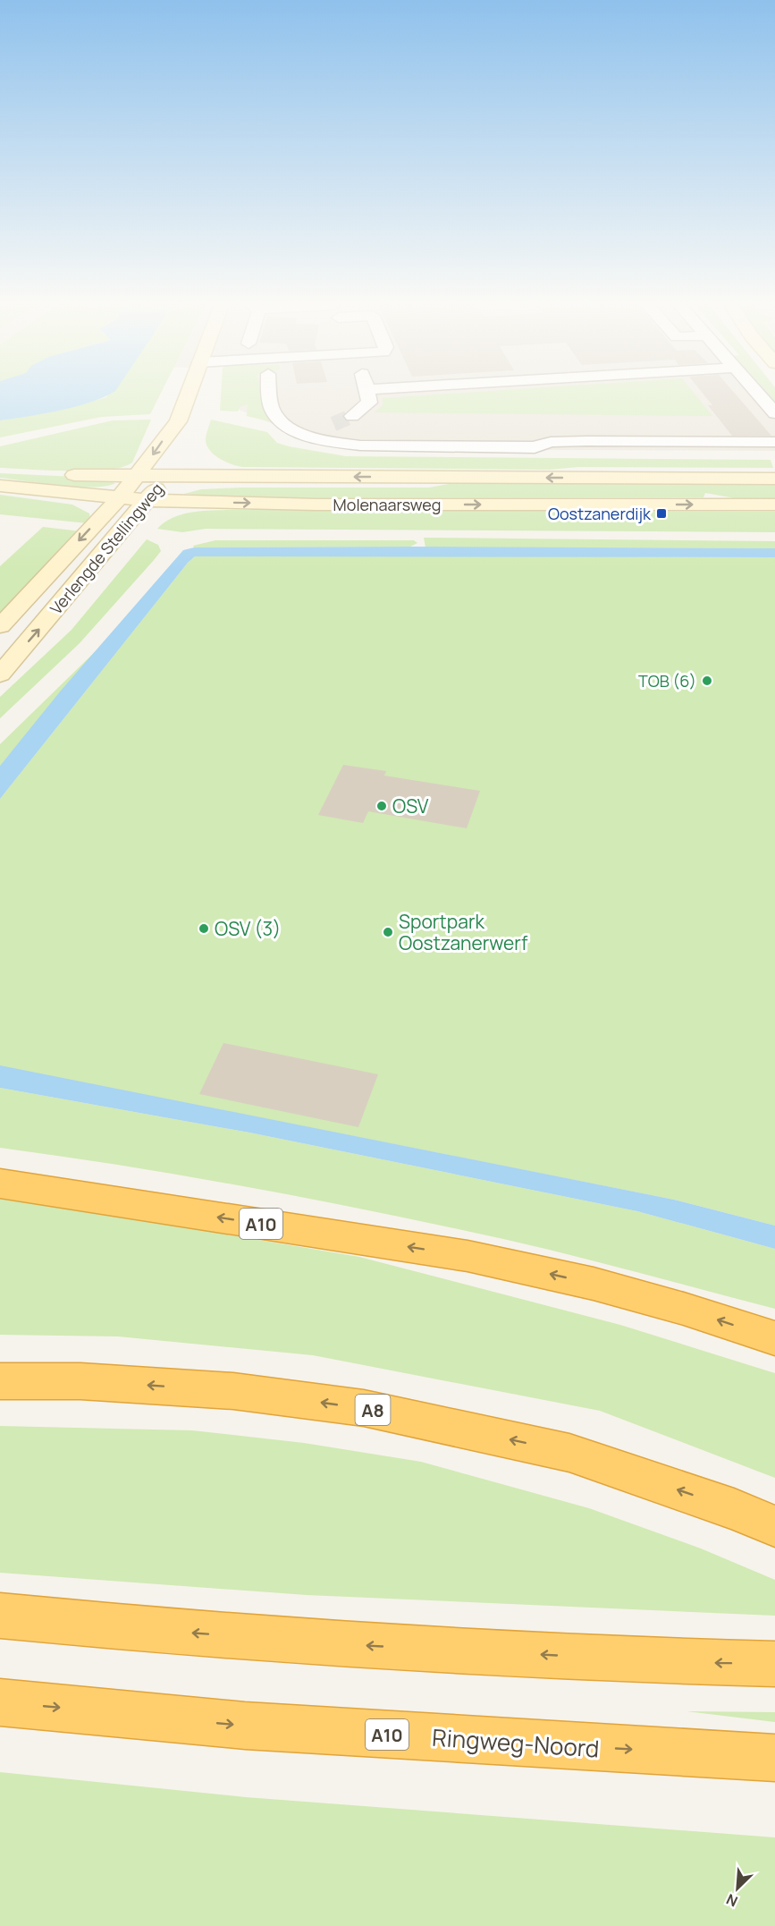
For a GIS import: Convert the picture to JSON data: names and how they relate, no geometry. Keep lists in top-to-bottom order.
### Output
{
  "streets": {
    "highway": ["A10", "A8", "Ringweg-Noord"],
    "main road": ["Molenaarsweg", "Verlengde Stellingweg"]
  },
  "crossings": [
    ["Molenaarsweg", "Verlengde Stellingweg"]
  ],
  "places": {
    "transit": ["Oostzanerdijk"],
    "other": [
      "TOB (6)",
      "OSV",
      "OSV (3)",
      "Sportpark Oostzanerwerf"
    ]
  },
  "north": "bottom left"
}
